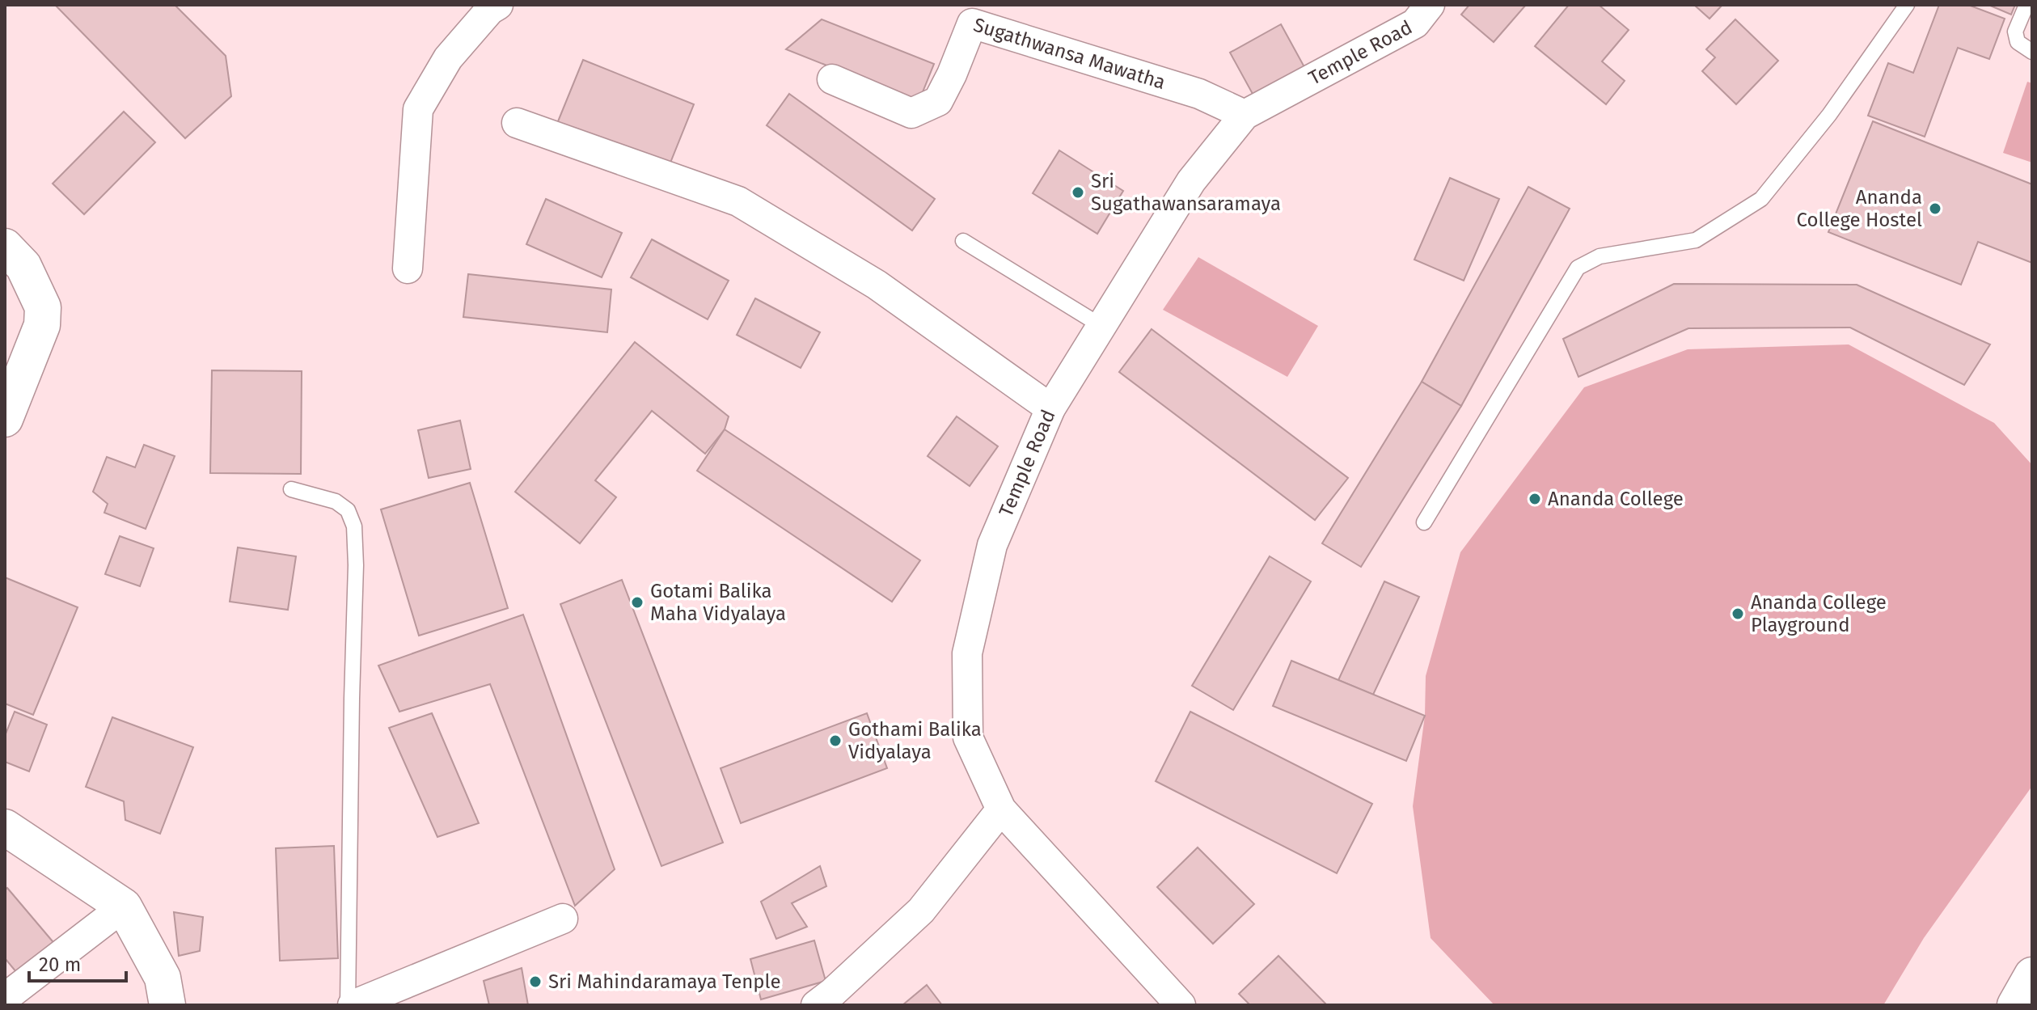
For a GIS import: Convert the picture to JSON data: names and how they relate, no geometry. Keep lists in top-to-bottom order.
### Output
{
  "streets": {
    "street": ["Temple Road", "Sugathwansa Mawatha"]
  },
  "crossings": [
    ["Temple Road", "Sugathwansa Mawatha"]
  ],
  "places": [
    "Sri Sugathawansaramaya",
    "Ananda College Hostel",
    "Ananda College",
    "Gotami Balika Maha Vidyalaya",
    "Ananda College Playground",
    "Gothami Balika Vidyalaya",
    "Sri Mahindaramaya Tenple"
  ],
  "scale_bar": "20 m"
}
